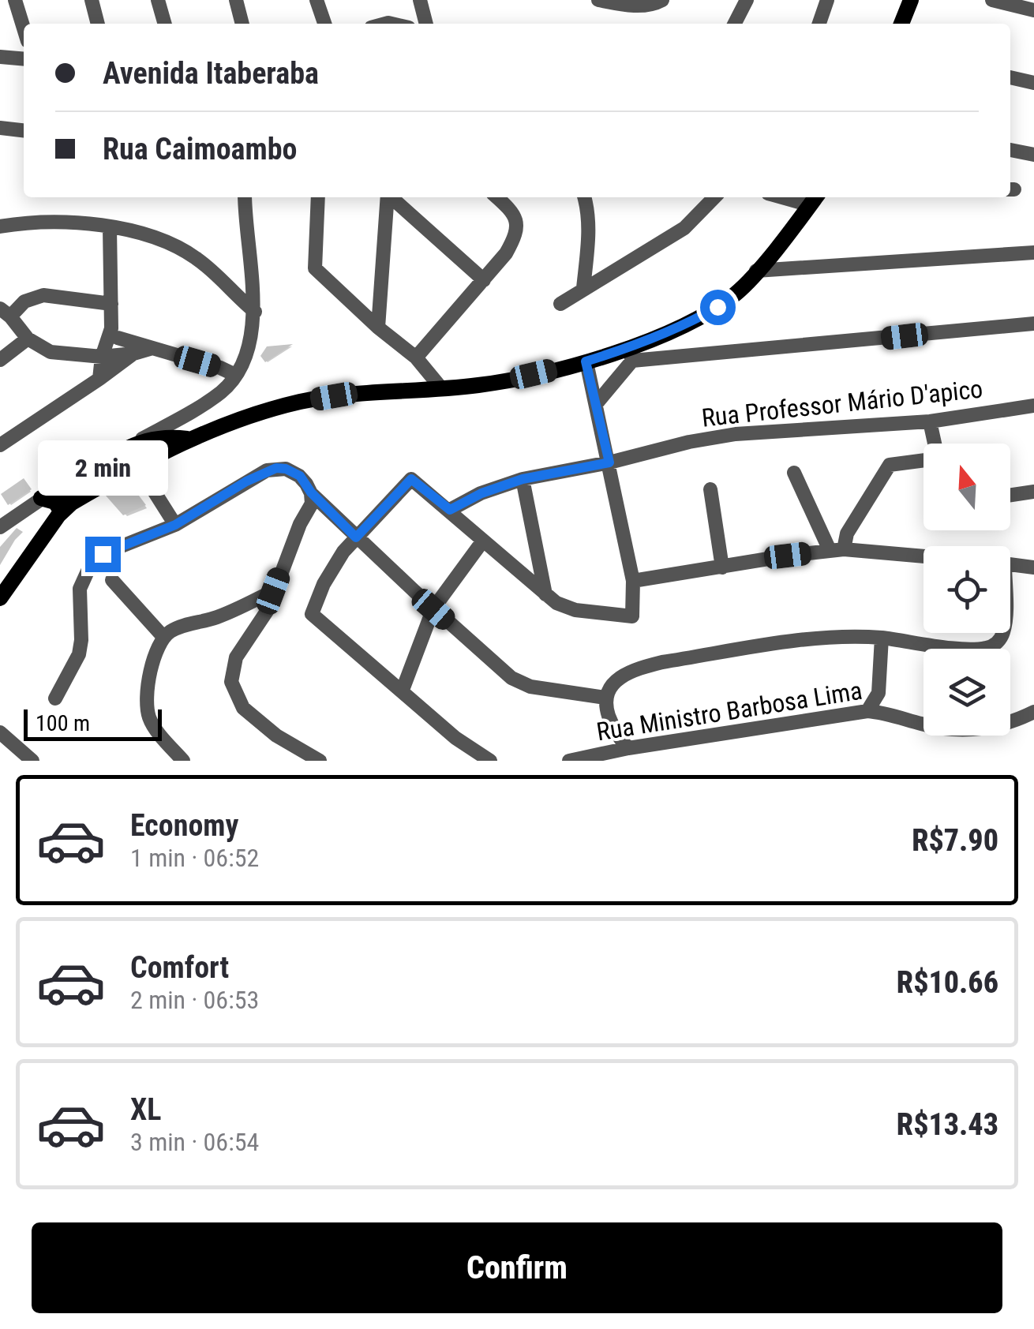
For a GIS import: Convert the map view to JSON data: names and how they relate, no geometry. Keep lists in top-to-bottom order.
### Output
{
  "streets": {
    "street": ["Rua Professor Mário D'apico", "Rua Ministro Barbosa Lima"]
  },
  "scale_bar": "100 m",
  "north": "top",
  "page": {
    "banner": ["Avenida Itaberaba", "Rua Caimoambo"],
    "bubble": "2 min",
    "scale": "100 m",
    "list": [
      {
        "name": "Economy",
        "note": "1 min · 06:52",
        "value": "R$7.90"
      },
      {
        "name": "Comfort",
        "note": "2 min · 06:53",
        "value": "R$10.66"
      },
      {
        "name": "XL",
        "note": "3 min · 06:54",
        "value": "R$13.43"
      }
    ],
    "buttons": "Confirm"
  }
}
